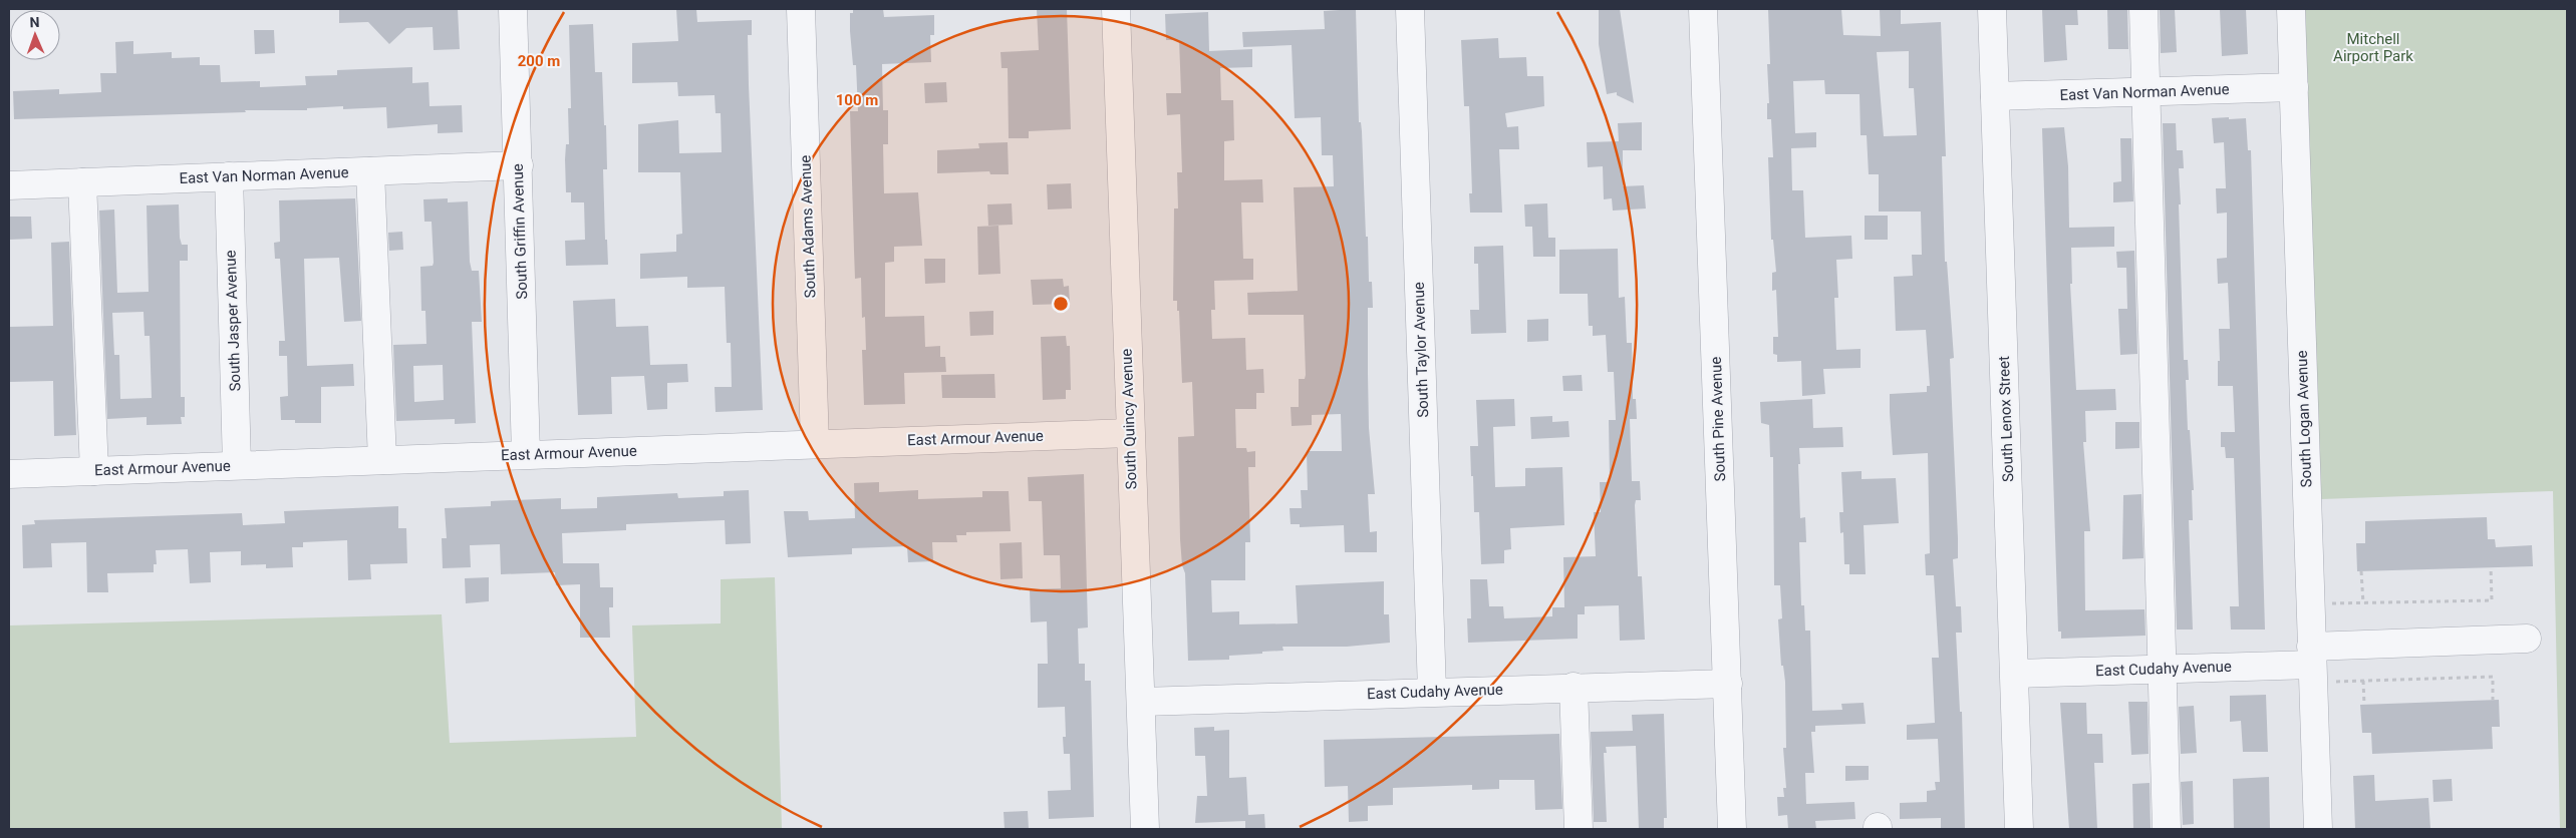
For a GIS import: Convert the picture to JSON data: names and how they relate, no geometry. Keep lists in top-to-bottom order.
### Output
{
  "streets": {
    "street": [
      "East Van Norman Avenue",
      "South Adams Avenue",
      "South Griffin Avenue",
      "South Jasper Avenue",
      "South Taylor Avenue",
      "South Quincy Avenue",
      "South Pine Avenue",
      "South Lenox Street",
      "South Logan Avenue",
      "East Armour Avenue",
      "East Cudahy Avenue"
    ]
  },
  "crossings": [
    ["East Van Norman Avenue", "South Griffin Avenue"],
    ["East Van Norman Avenue", "South Jasper Avenue"],
    ["East Van Norman Avenue", "South Lenox Street"],
    ["East Van Norman Avenue", "South Logan Avenue"],
    ["South Adams Avenue", "East Armour Avenue"],
    ["South Griffin Avenue", "East Armour Avenue"],
    ["South Jasper Avenue", "East Armour Avenue"],
    ["South Taylor Avenue", "East Cudahy Avenue"],
    ["South Quincy Avenue", "East Armour Avenue"],
    ["South Quincy Avenue", "East Cudahy Avenue"],
    ["South Pine Avenue", "East Cudahy Avenue"],
    ["South Lenox Street", "East Cudahy Avenue"],
    ["South Logan Avenue", "East Cudahy Avenue"]
  ],
  "parks": ["Mitchell Airport Park"],
  "north": "top",
  "rings": ["200 m", "100 m"]
}
